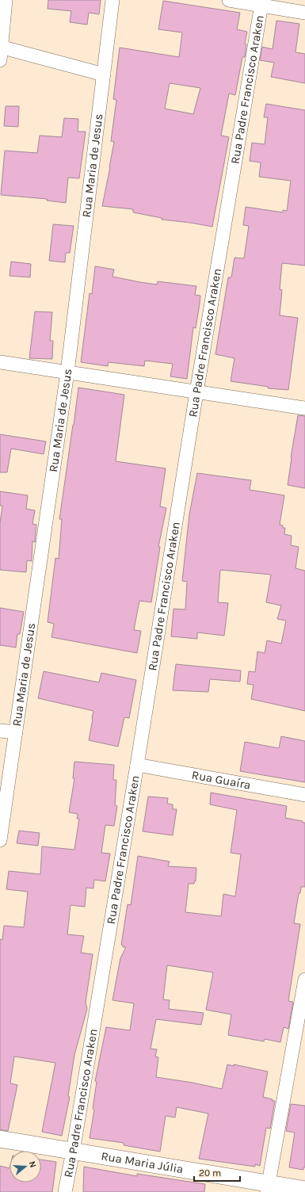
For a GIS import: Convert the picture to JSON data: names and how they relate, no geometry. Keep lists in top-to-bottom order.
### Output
{
  "streets": {
    "street": [
      "Rua Padre Francisco Araken",
      "Rua Maria de Jesus",
      "Rua Guaíra",
      "Rua Maria Júlia"
    ]
  },
  "crossings": [
    ["Rua Padre Francisco Araken", "Rua Guaíra"],
    ["Rua Padre Francisco Araken", "Rua Maria Júlia"]
  ],
  "scale_bar": "20 m",
  "north": "right"
}
